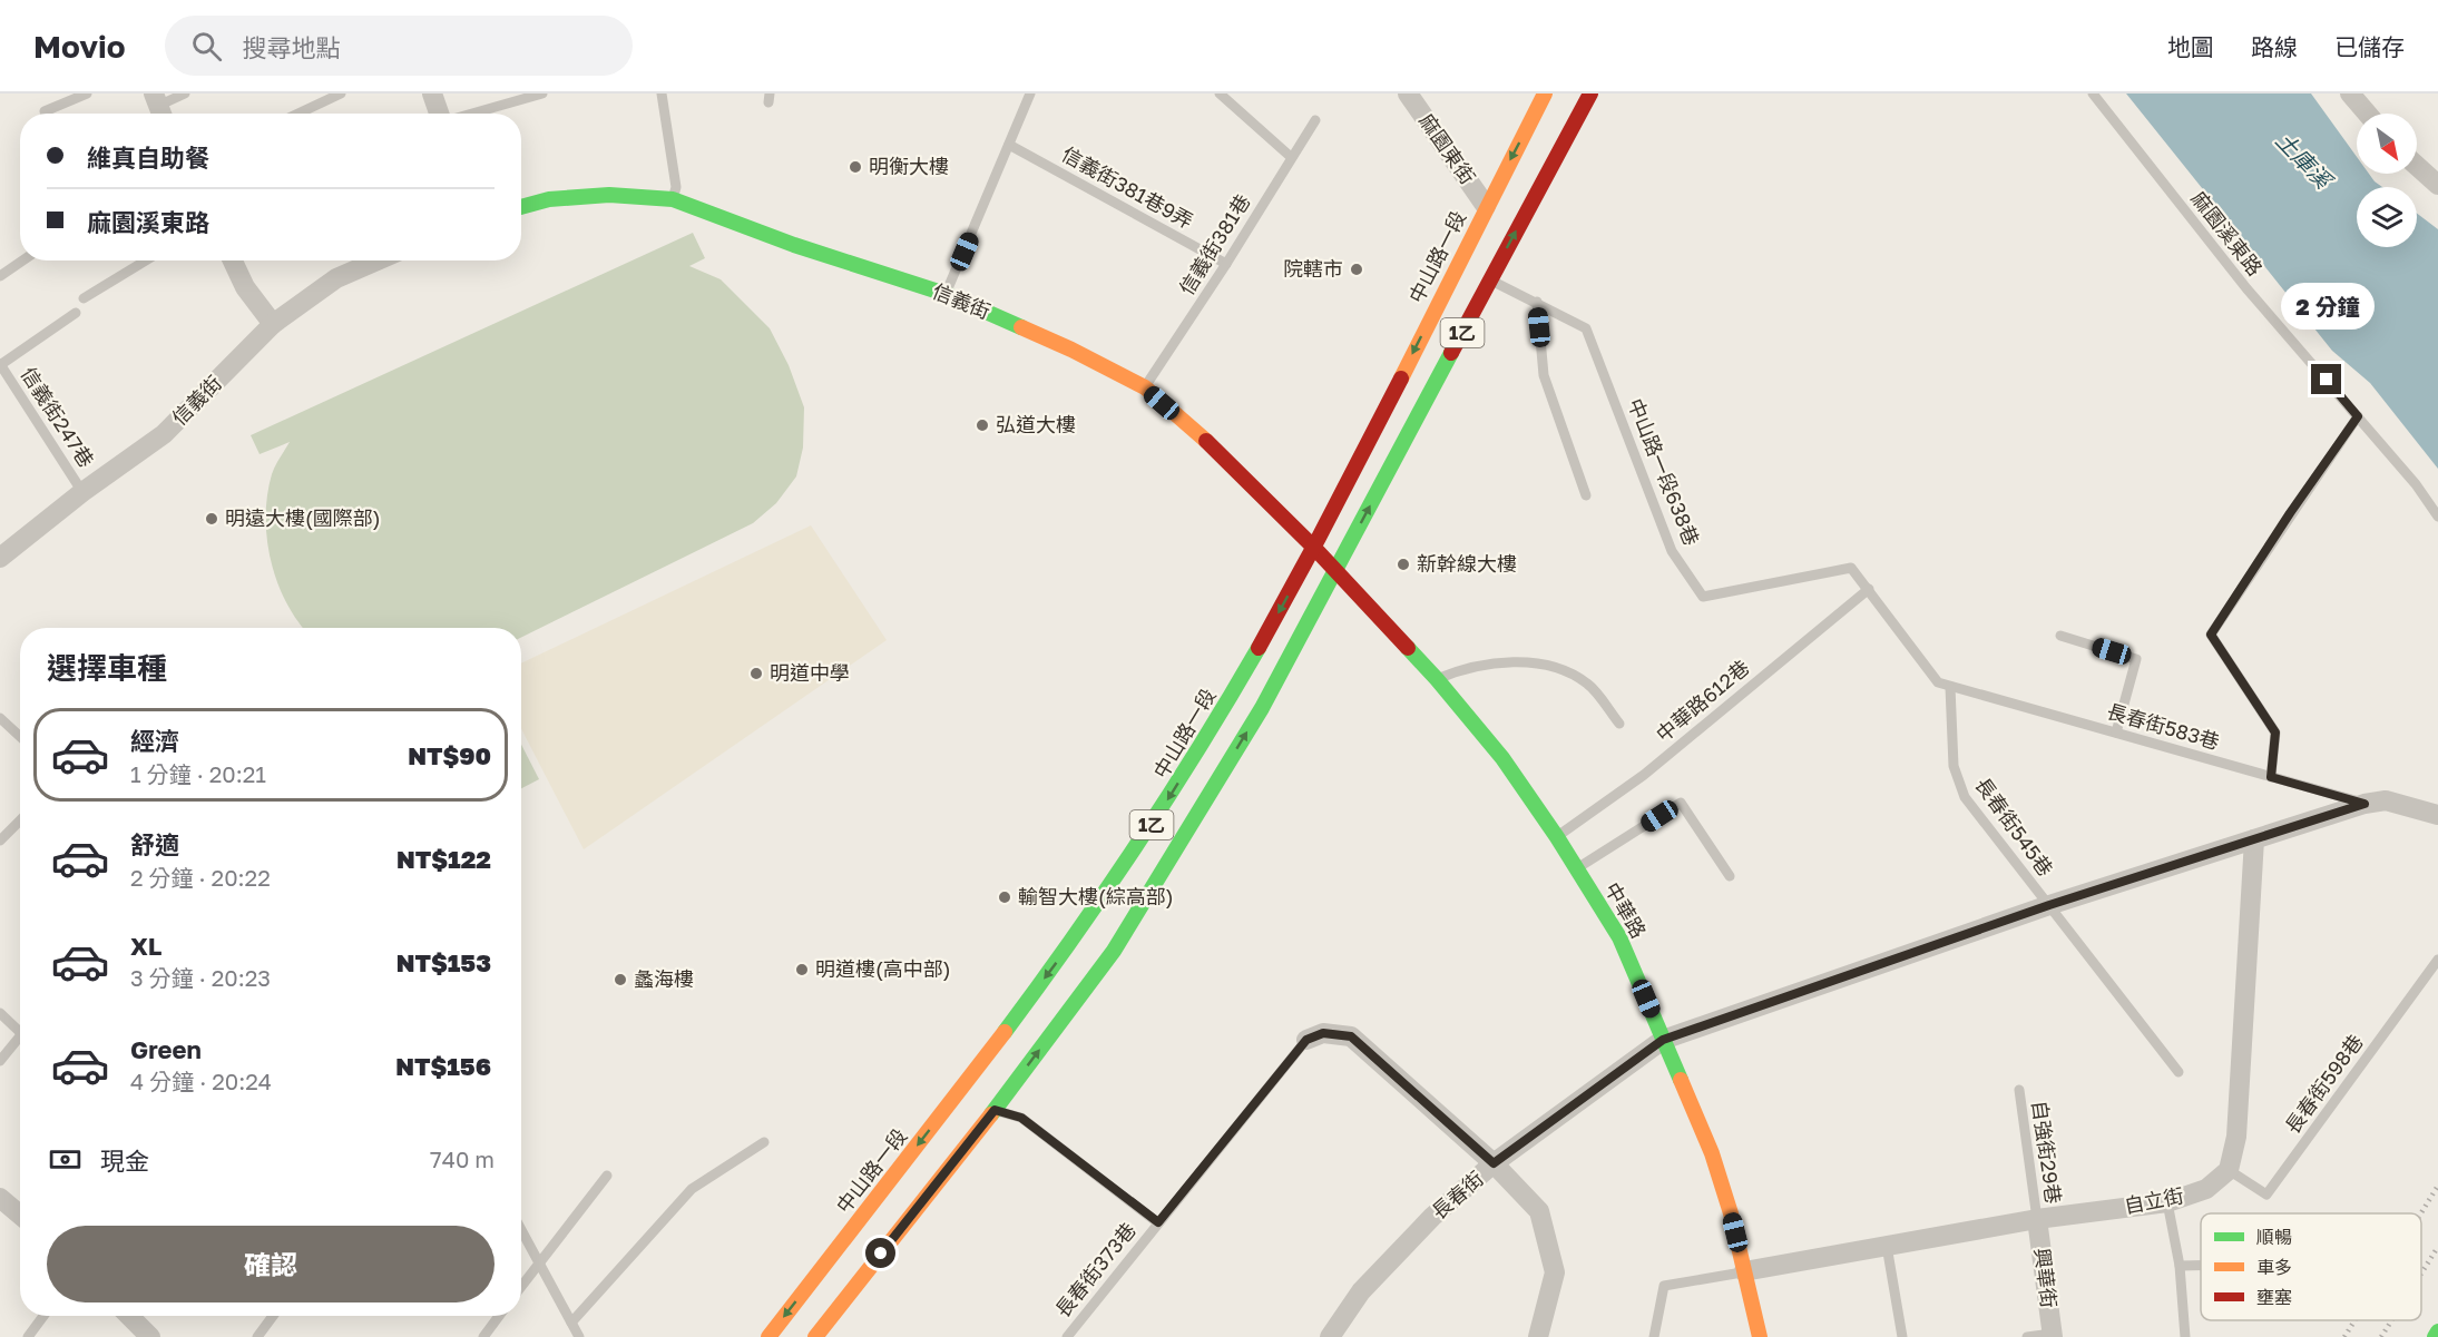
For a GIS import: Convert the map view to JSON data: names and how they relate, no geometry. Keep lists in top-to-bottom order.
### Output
{
  "streets": {
    "main road": [
      "中山路一段",
      "信義街",
      "1乙",
      "中華路"
    ],
    "street": [
      "麻園東街",
      "長春街",
      "自立街",
      "興華街"
    ],
    "lane": [
      "信義街381巷9弄",
      "麻園溪東路",
      "信義街381巷",
      "信義街247巷",
      "中山路一段638巷",
      "中華路612巷",
      "長春街583巷",
      "長春街545巷",
      "長春街598巷",
      "自強街29巷",
      "長春街373巷"
    ]
  },
  "crossings": [
    ["麻園東街", "中山路一段"],
    ["信義街381巷9弄", "信義街381巷"],
    ["信義街381巷", "信義街"],
    ["中山路一段", "信義街"],
    ["信義街", "1乙"],
    ["信義街", "信義街247巷"],
    ["信義街", "中華路"],
    ["1乙", "中山路一段638巷"],
    ["1乙", "中華路"],
    ["中山路一段638巷", "中華路612巷"],
    ["中華路612巷", "中華路"],
    ["長春街583巷", "長春街545巷"],
    ["長春街583巷", "長春街"],
    ["長春街545巷", "長春街"],
    ["中華路", "長春街"],
    ["中華路", "自立街"],
    ["長春街598巷", "自立街"],
    ["自強街29巷", "自立街"],
    ["自強街29巷", "興華街"],
    ["自立街", "興華街"]
  ],
  "water": ["土庫溪"],
  "places": [
    "明衡大樓",
    "院轄市",
    "弘道大樓",
    "明遠大樓(國際部)",
    "新幹線大樓",
    "明道中學",
    "輸智大樓(綜高部)",
    "明道樓(高中部)",
    "蠡海樓"
  ],
  "legend": ["順暢", "車多", "壅塞"],
  "north": "bottom right",
  "page": {
    "header": "Movio",
    "search": "搜尋地點",
    "nav": ["地圖", "路線", "已儲存"],
    "banner": ["維真自助餐", "麻園溪東路"],
    "bubble": "2 分鐘",
    "heading": "選擇車種",
    "list": [
      {
        "name": "經濟",
        "note": "1 分鐘 · 20:21",
        "value": "NT$90"
      },
      {
        "name": "舒適",
        "note": "2 分鐘 · 20:22",
        "value": "NT$122"
      },
      {
        "name": "XL",
        "note": "3 分鐘 · 20:23",
        "value": "NT$153"
      },
      {
        "name": "Green",
        "note": "4 分鐘 · 20:24",
        "value": "NT$156"
      }
    ],
    "pay": ["現金", "740 m"],
    "buttons": "確認"
  }
}
